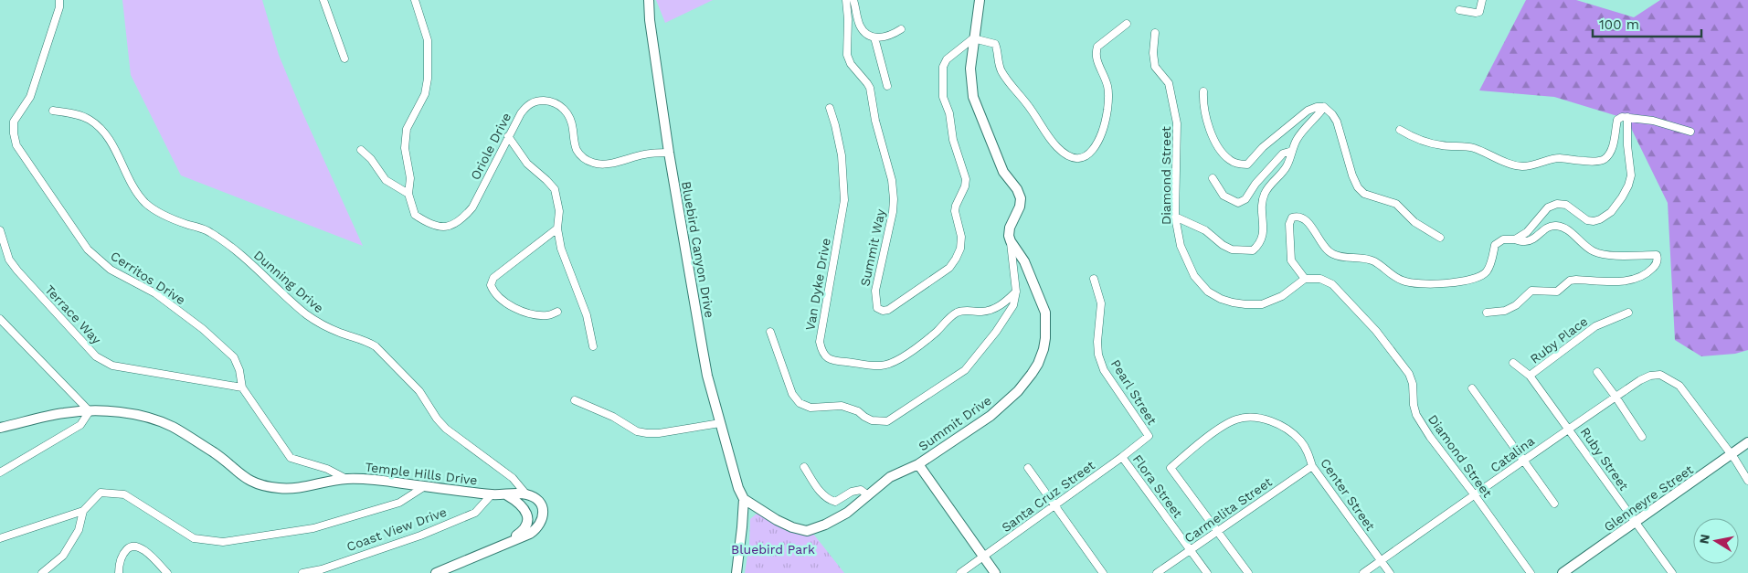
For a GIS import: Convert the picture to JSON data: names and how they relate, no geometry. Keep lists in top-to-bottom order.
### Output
{
  "streets": {
    "street": [
      "Oriole Drive",
      "Diamond Street",
      "Summit Way",
      "Bluebird Canyon Drive",
      "Cerritos Drive",
      "Dunning Drive",
      "Van Dyke Drive",
      "Terrace Way",
      "Ruby Place",
      "Pearl Street",
      "Summit Drive",
      "Catalina",
      "Ruby Street",
      "Temple Hills Drive",
      "Flora Street",
      "Center Street",
      "Santa Cruz Street",
      "Glenneyre Street",
      "Carmelita Street",
      "Coast View Drive"
    ]
  },
  "crossings": [
    ["Oriole Drive", "Bluebird Canyon Drive"],
    ["Diamond Street", "Catalina"],
    ["Bluebird Canyon Drive", "Summit Drive"],
    ["Cerritos Drive", "Terrace Way"],
    ["Cerritos Drive", "Temple Hills Drive"],
    ["Dunning Drive", "Temple Hills Drive"],
    ["Ruby Place", "Ruby Street"],
    ["Pearl Street", "Santa Cruz Street"],
    ["Catalina", "Ruby Street"],
    ["Catalina", "Center Street"],
    ["Catalina", "Glenneyre Street"],
    ["Ruby Street", "Glenneyre Street"],
    ["Temple Hills Drive", "Coast View Drive"],
    ["Flora Street", "Santa Cruz Street"],
    ["Flora Street", "Carmelita Street"],
    ["Center Street", "Carmelita Street"]
  ],
  "parks": ["Bluebird Park"],
  "scale_bar": "100 m",
  "north": "left"
}
